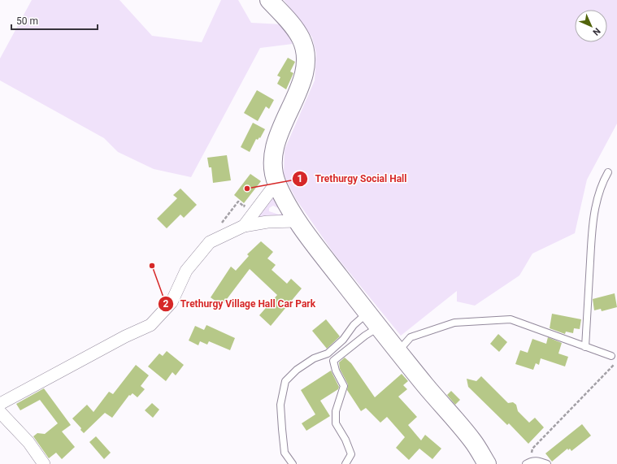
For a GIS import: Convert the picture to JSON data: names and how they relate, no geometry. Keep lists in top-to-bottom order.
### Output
{
  "places": ["Trethurgy Social Hall", "Trethurgy Village Hall Car Park"],
  "scale_bar": "50 m",
  "north": "bottom right"
}
